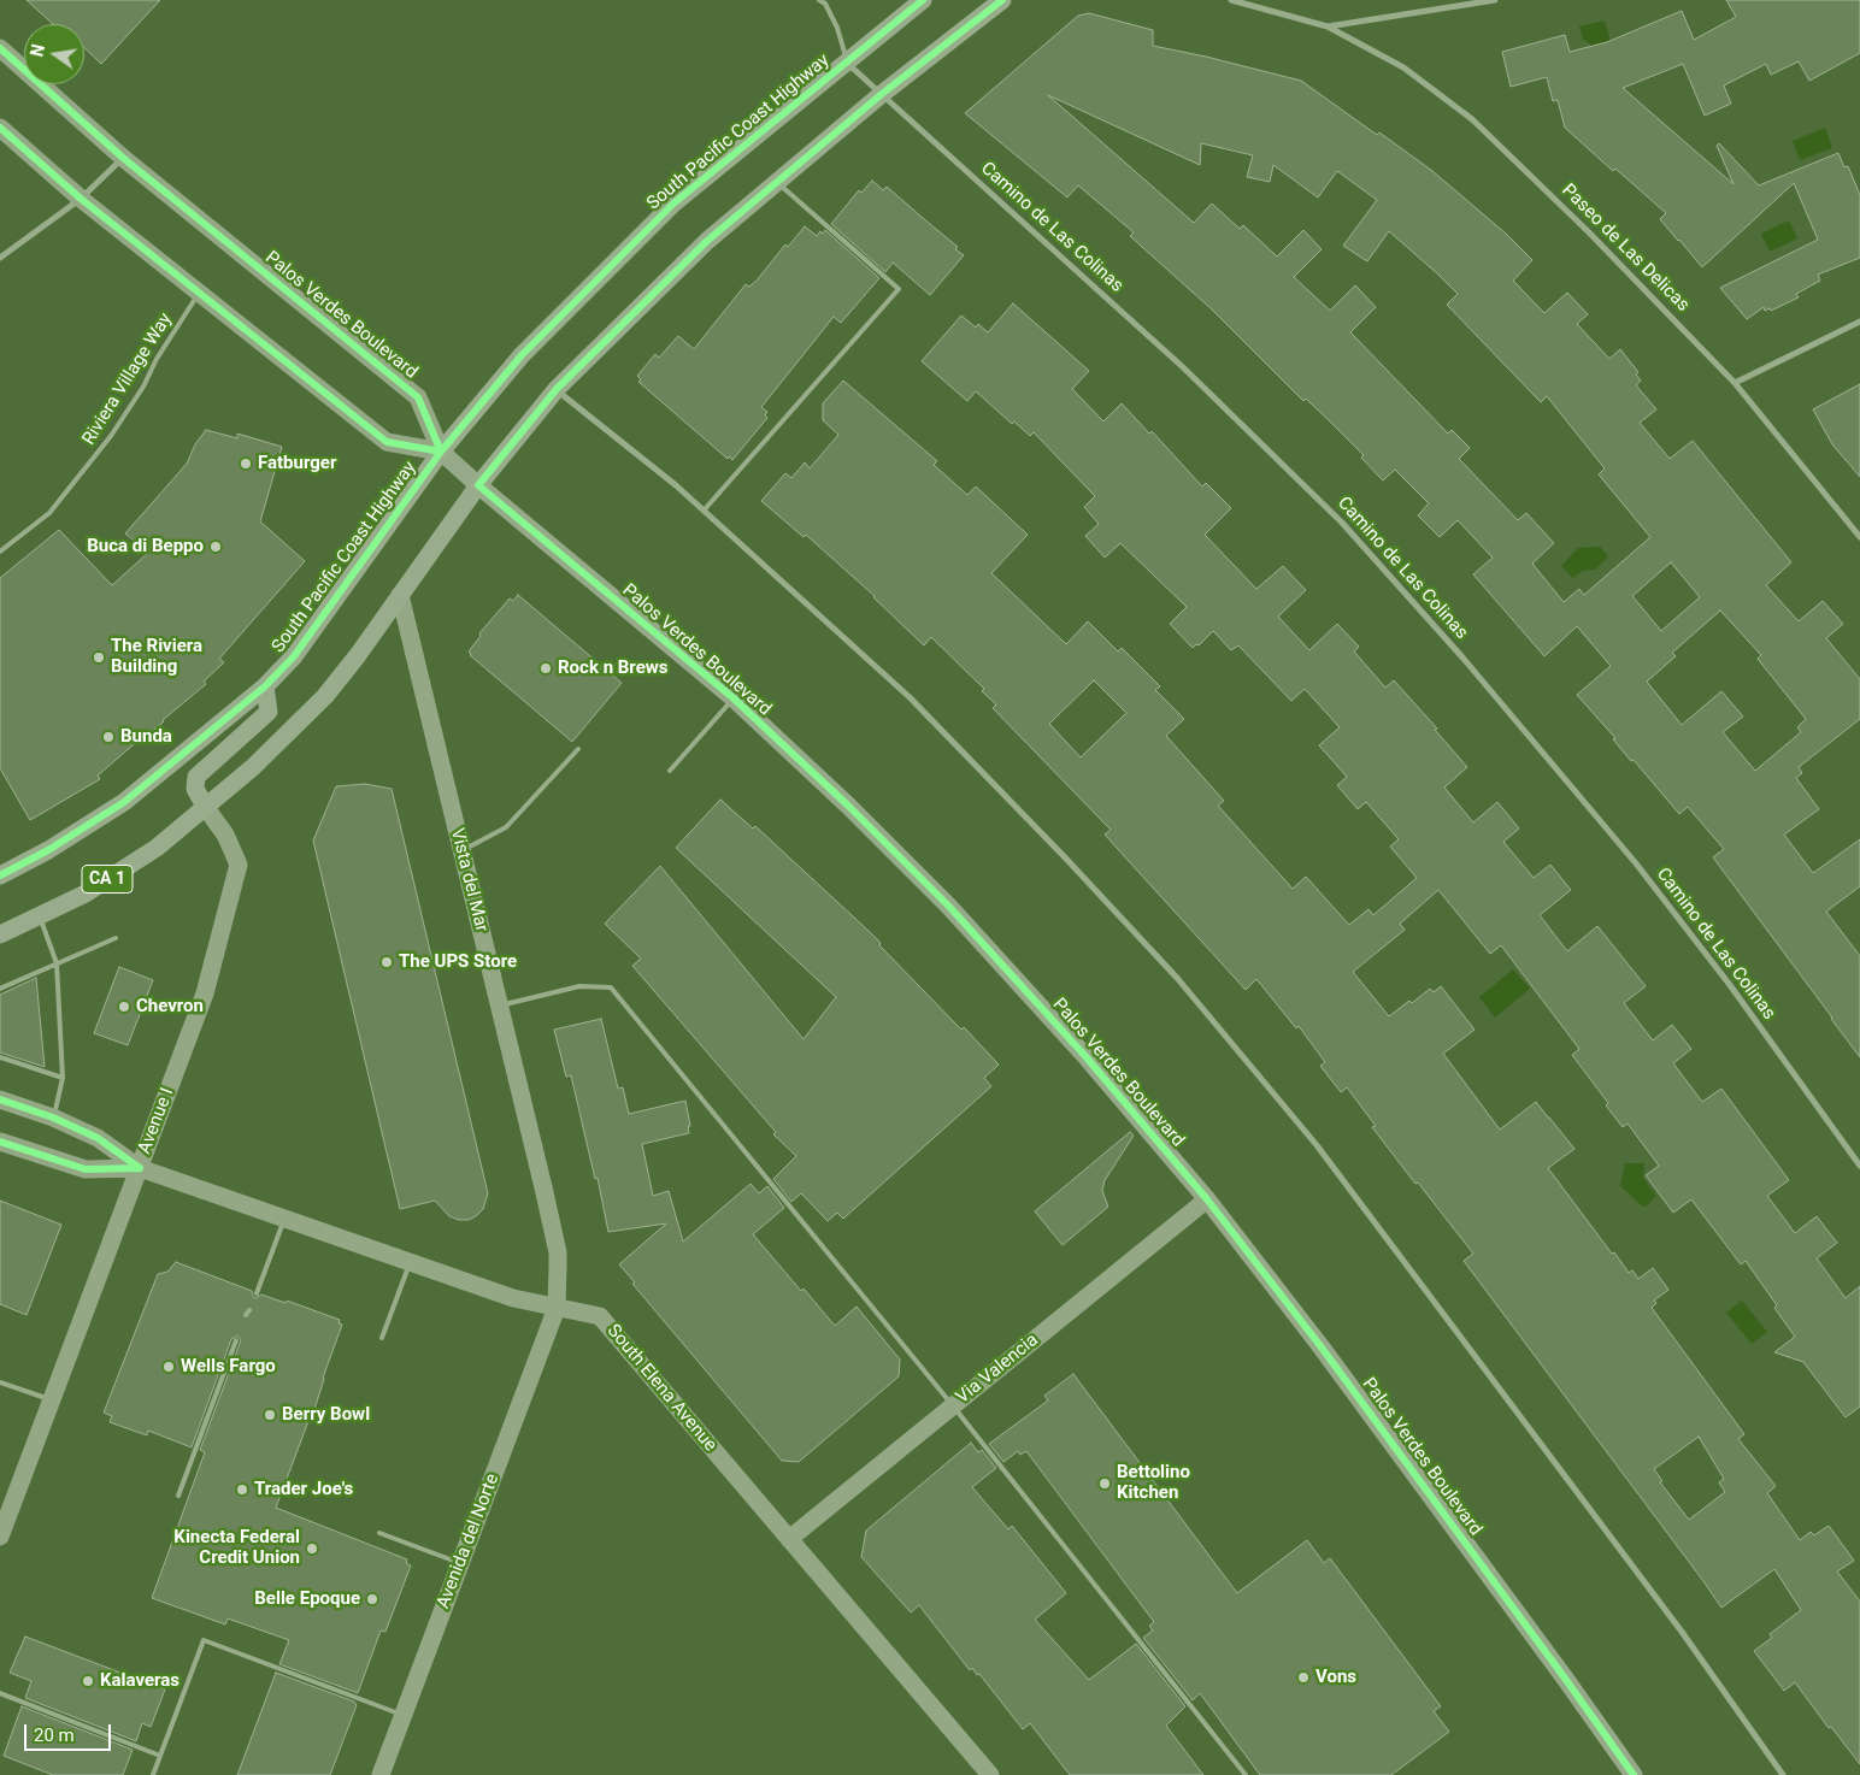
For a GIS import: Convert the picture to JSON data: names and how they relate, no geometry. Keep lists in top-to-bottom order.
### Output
{
  "streets": {
    "highway": ["South Pacific Coast Highway", "CA 1"],
    "main road": ["Palos Verdes Boulevard"],
    "street": [
      "Camino de Las Colinas",
      "Paseo de Las Delicas",
      "Vista del Mar",
      "Avenue I",
      "Via Valencia",
      "South Elena Avenue",
      "Avenida del Norte"
    ],
    "lane": ["Riviera Village Way"]
  },
  "crossings": [
    ["South Pacific Coast Highway", "Camino de Las Colinas"],
    ["South Pacific Coast Highway", "Palos Verdes Boulevard"],
    ["Camino de Las Colinas", "CA 1"],
    ["Palos Verdes Boulevard", "CA 1"],
    ["Palos Verdes Boulevard", "Via Valencia"],
    ["CA 1", "Vista del Mar"],
    ["CA 1", "Avenue I"],
    ["Vista del Mar", "South Elena Avenue"],
    ["Vista del Mar", "Avenida del Norte"],
    ["Avenue I", "South Elena Avenue"],
    ["Via Valencia", "South Elena Avenue"],
    ["South Elena Avenue", "Avenida del Norte"]
  ],
  "places": [
    "Fatburger",
    "Buca di Beppo",
    "The Riviera Building",
    "Rock n Brews",
    "Bunda",
    "The UPS Store",
    "Chevron",
    "Wells Fargo",
    "Berry Bowl",
    "Bettolino Kitchen",
    "Trader Joe's",
    "Kinecta Federal Credit Union",
    "Belle Epoque",
    "Vons",
    "Kalaveras"
  ],
  "scale_bar": "20 m",
  "north": "left"
}
